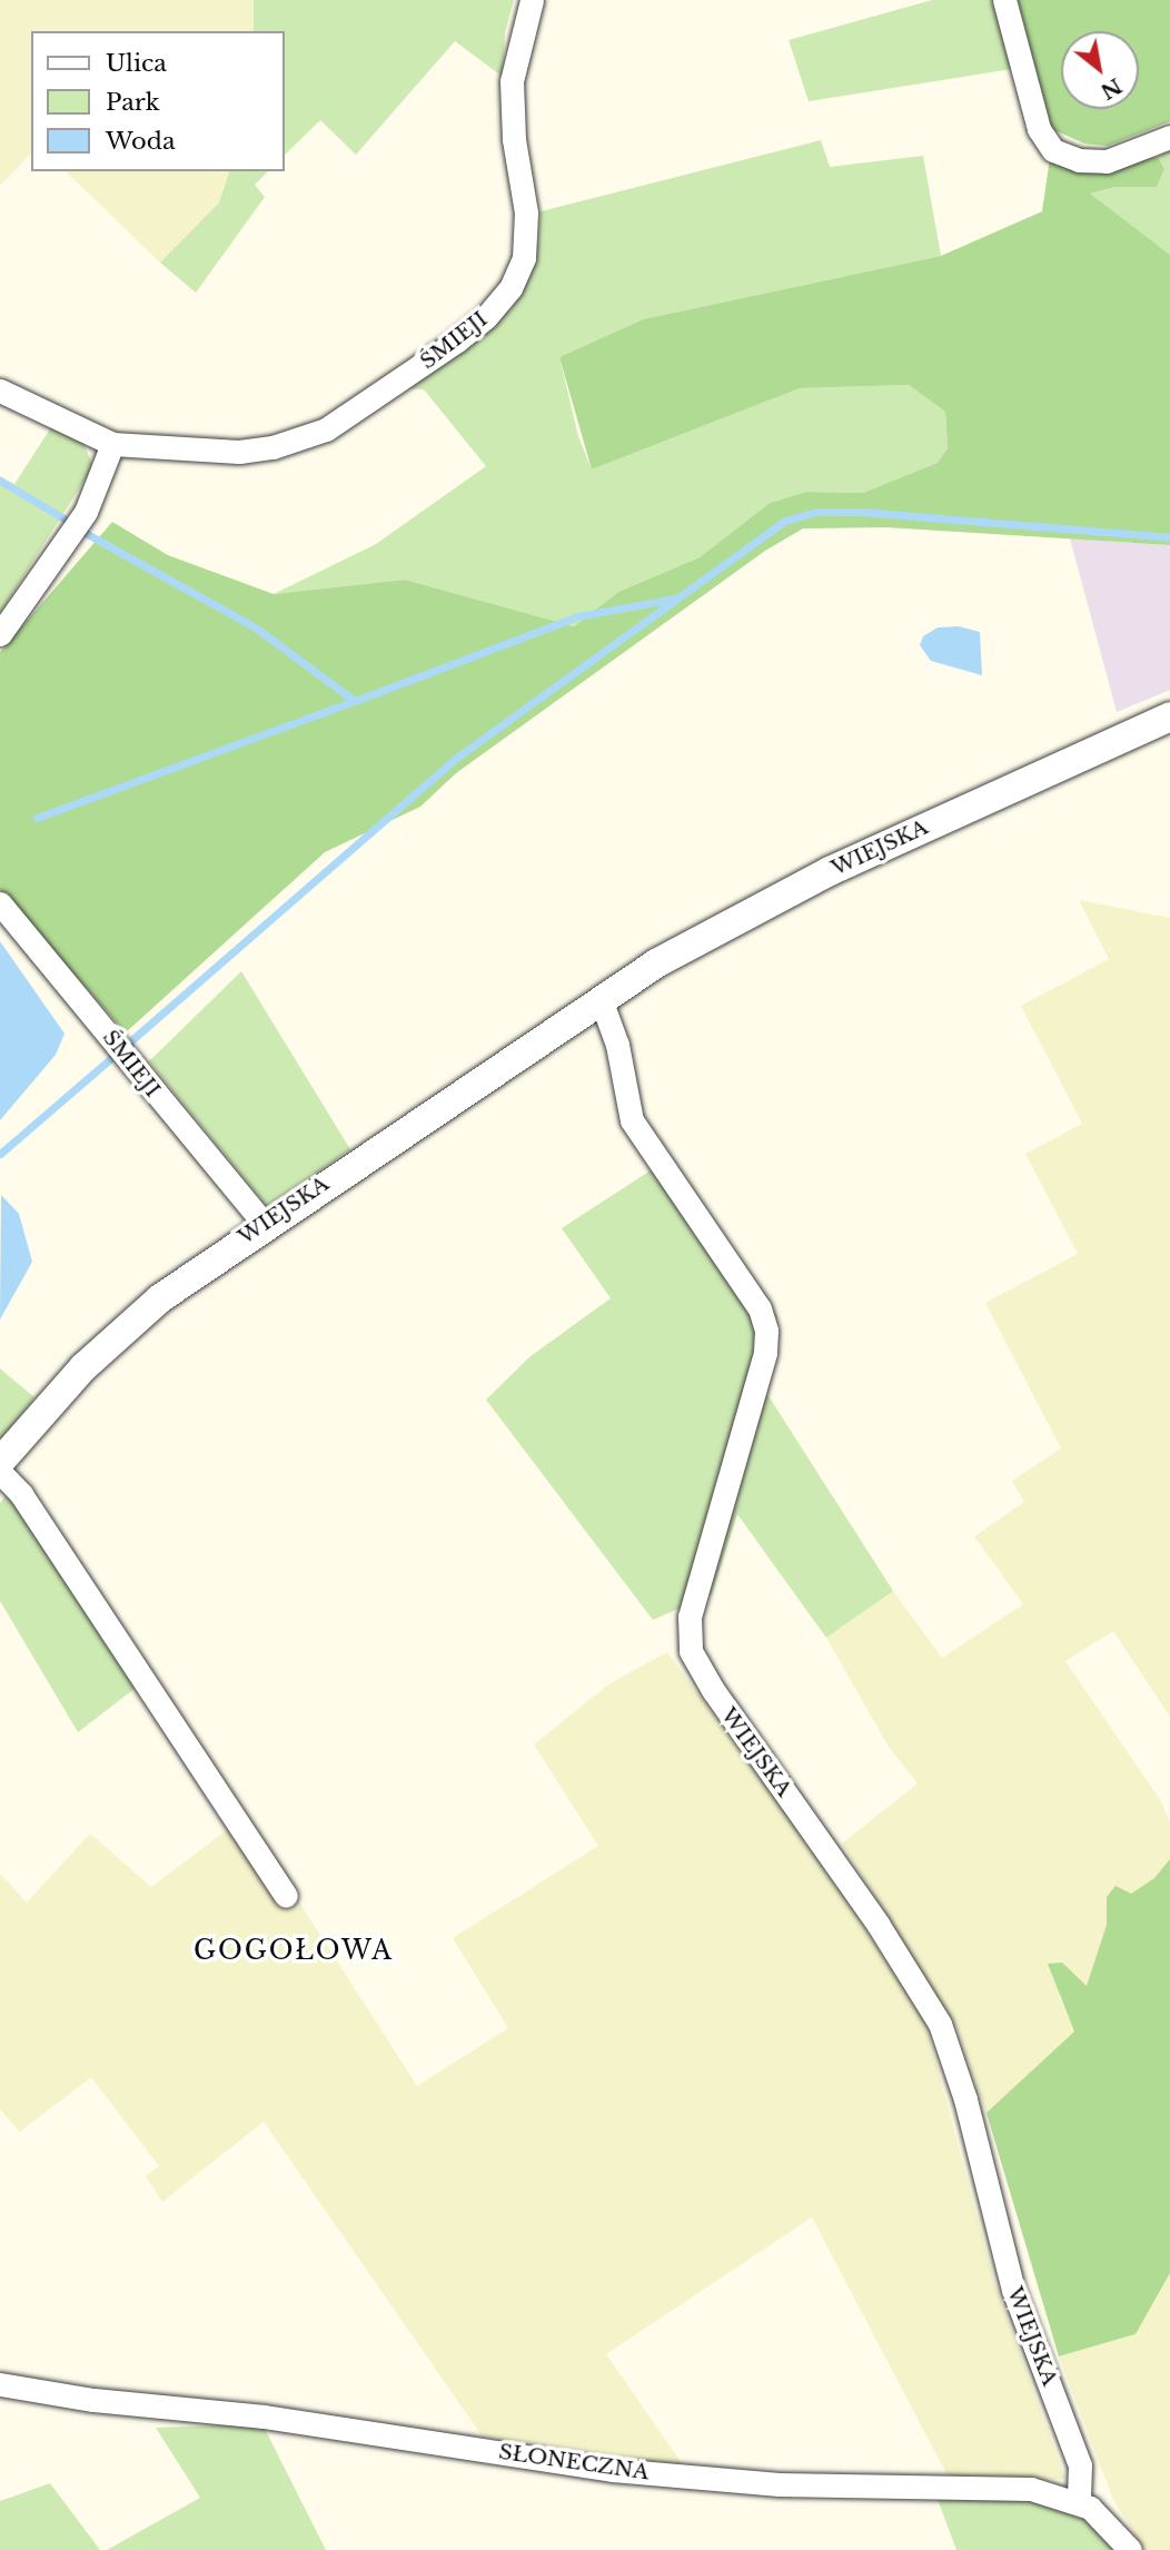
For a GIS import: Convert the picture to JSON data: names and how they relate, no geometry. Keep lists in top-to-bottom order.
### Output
{
  "streets": {
    "street": ["ŚMIEJI", "WIEJSKA", "SŁONECZNA"]
  },
  "crossings": [
    ["ŚMIEJI", "WIEJSKA"],
    ["WIEJSKA", "SŁONECZNA"]
  ],
  "districts": ["GOGOŁOWA"],
  "legend": ["Ulica", "Park", "Woda"],
  "north": "bottom right"
}
